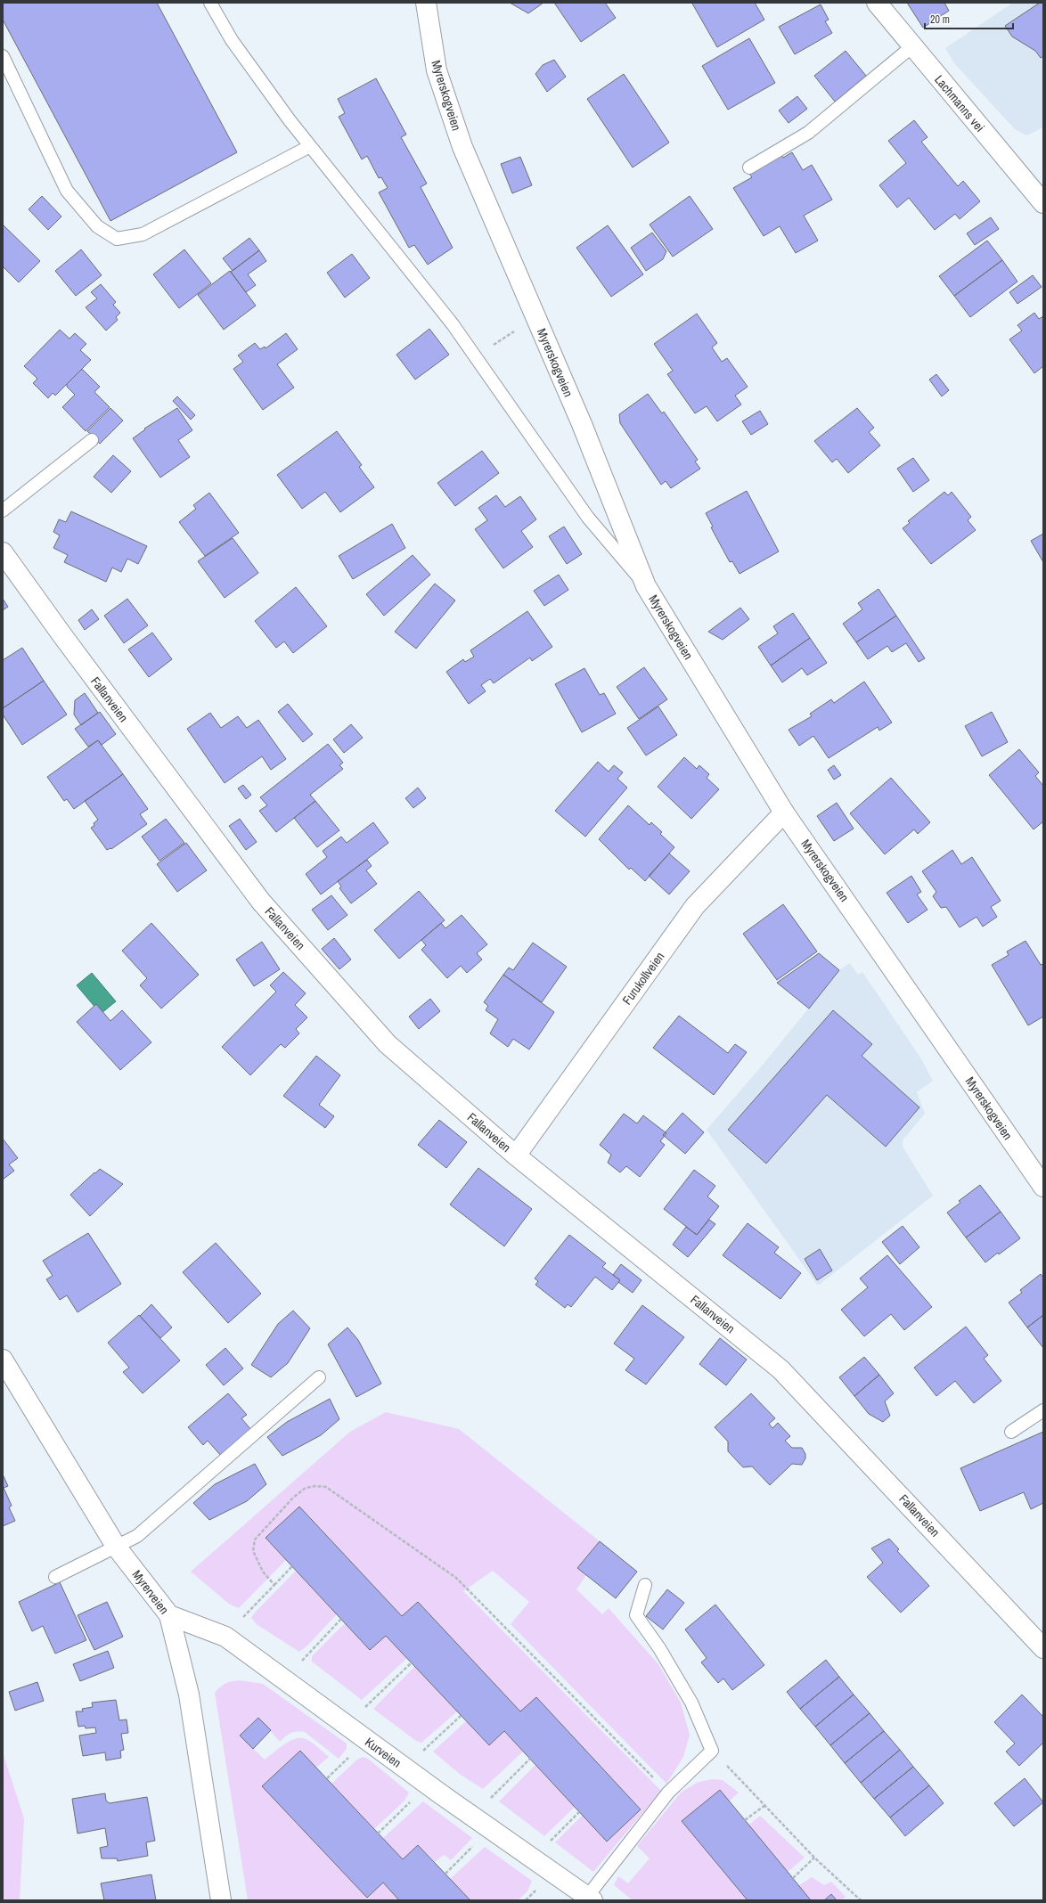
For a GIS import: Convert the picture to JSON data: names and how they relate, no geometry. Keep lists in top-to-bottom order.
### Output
{
  "streets": {
    "street": [
      "Myrerskogveien",
      "Lachmanns vei",
      "Fallanveien",
      "Furukollveien",
      "Myrerveien",
      "Kurveien"
    ]
  },
  "crossings": [
    ["Myrerskogveien", "Furukollveien"],
    ["Fallanveien", "Furukollveien"],
    ["Myrerveien", "Kurveien"]
  ],
  "scale_bar": "20 m"
}
